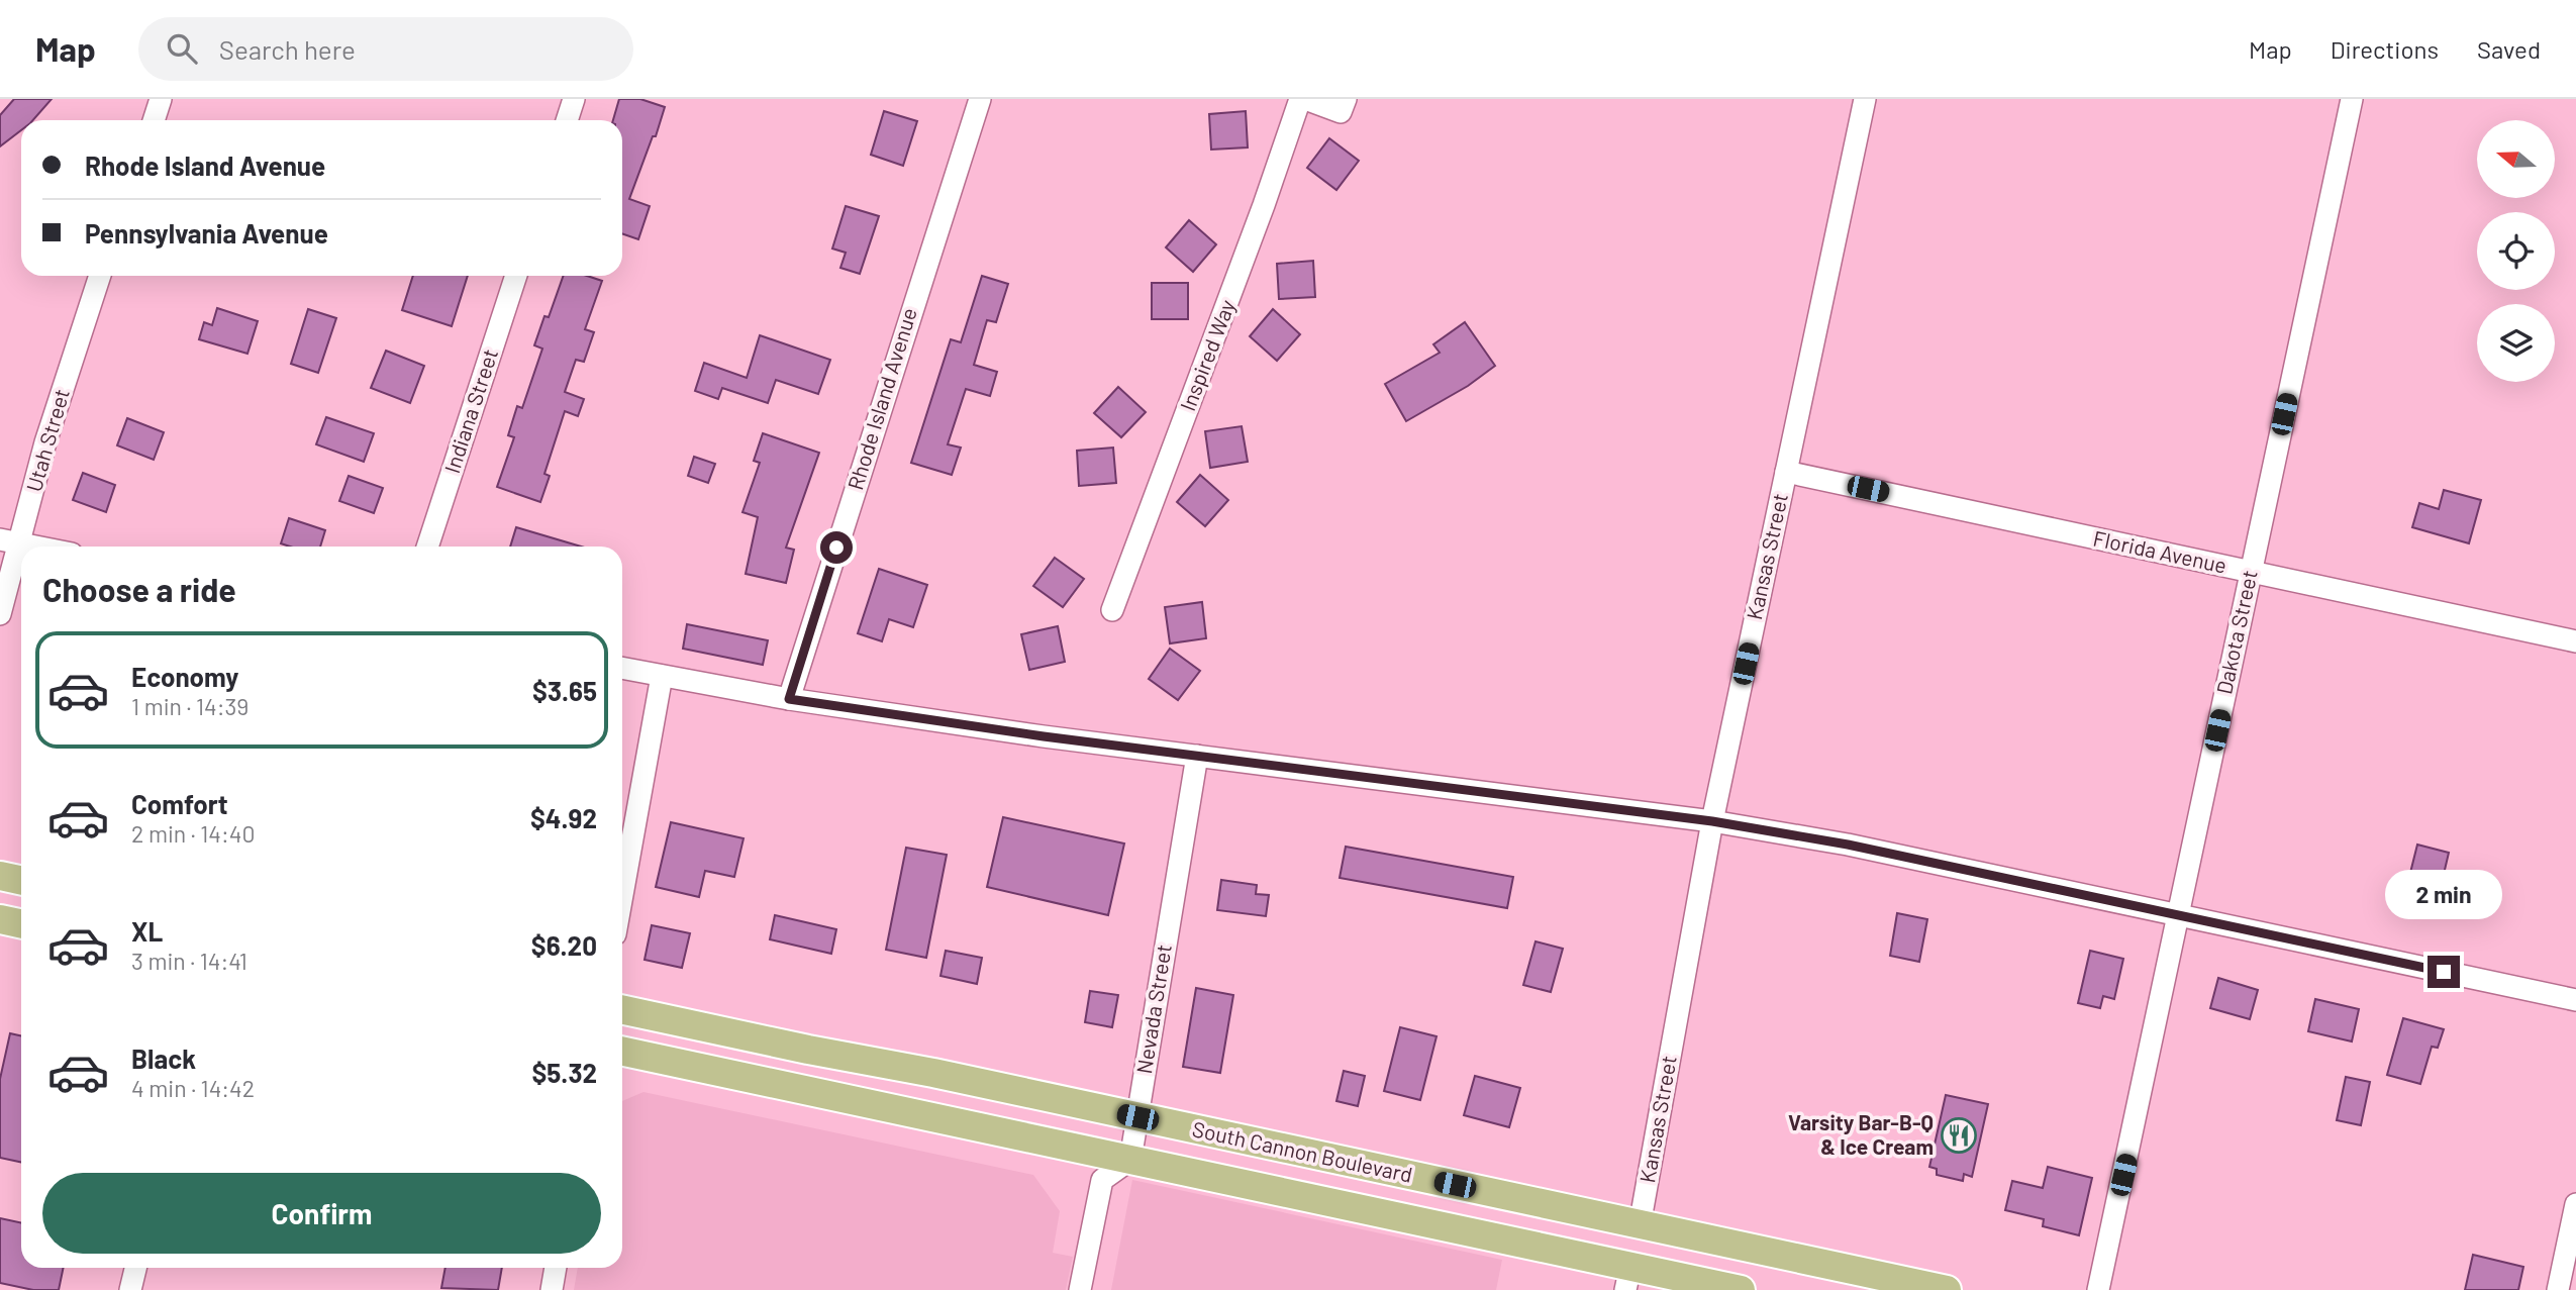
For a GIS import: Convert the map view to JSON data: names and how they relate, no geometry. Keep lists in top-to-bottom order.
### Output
{
  "streets": {
    "main road": ["South Cannon Boulevard"],
    "street": [
      "Inspired Way",
      "Rhode Island Avenue",
      "Indiana Street",
      "Utah Street",
      "Florida Avenue",
      "Kansas Street",
      "Dakota Street",
      "Nevada Street"
    ]
  },
  "crossings": [
    ["Florida Avenue", "Kansas Street"],
    ["Florida Avenue", "Dakota Street"],
    ["Kansas Street", "South Cannon Boulevard"],
    ["Nevada Street", "South Cannon Boulevard"]
  ],
  "places": {
    "restaurant": ["Varsity Bar-B-Q & Ice Cream"]
  },
  "north": "left",
  "page": {
    "header": "Map",
    "search": "Search here",
    "nav": ["Map", "Directions", "Saved"],
    "banner": ["Rhode Island Avenue", "Pennsylvania Avenue"],
    "heading": "Choose a ride",
    "list": [
      {
        "name": "Economy",
        "note": "1 min · 14:39",
        "value": "$3.65"
      },
      {
        "name": "Comfort",
        "note": "2 min · 14:40",
        "value": "$4.92"
      },
      {
        "name": "XL",
        "note": "3 min · 14:41",
        "value": "$6.20"
      },
      {
        "name": "Black",
        "note": "4 min · 14:42",
        "value": "$5.32"
      }
    ],
    "bubble": "2 min",
    "buttons": "Confirm"
  }
}
